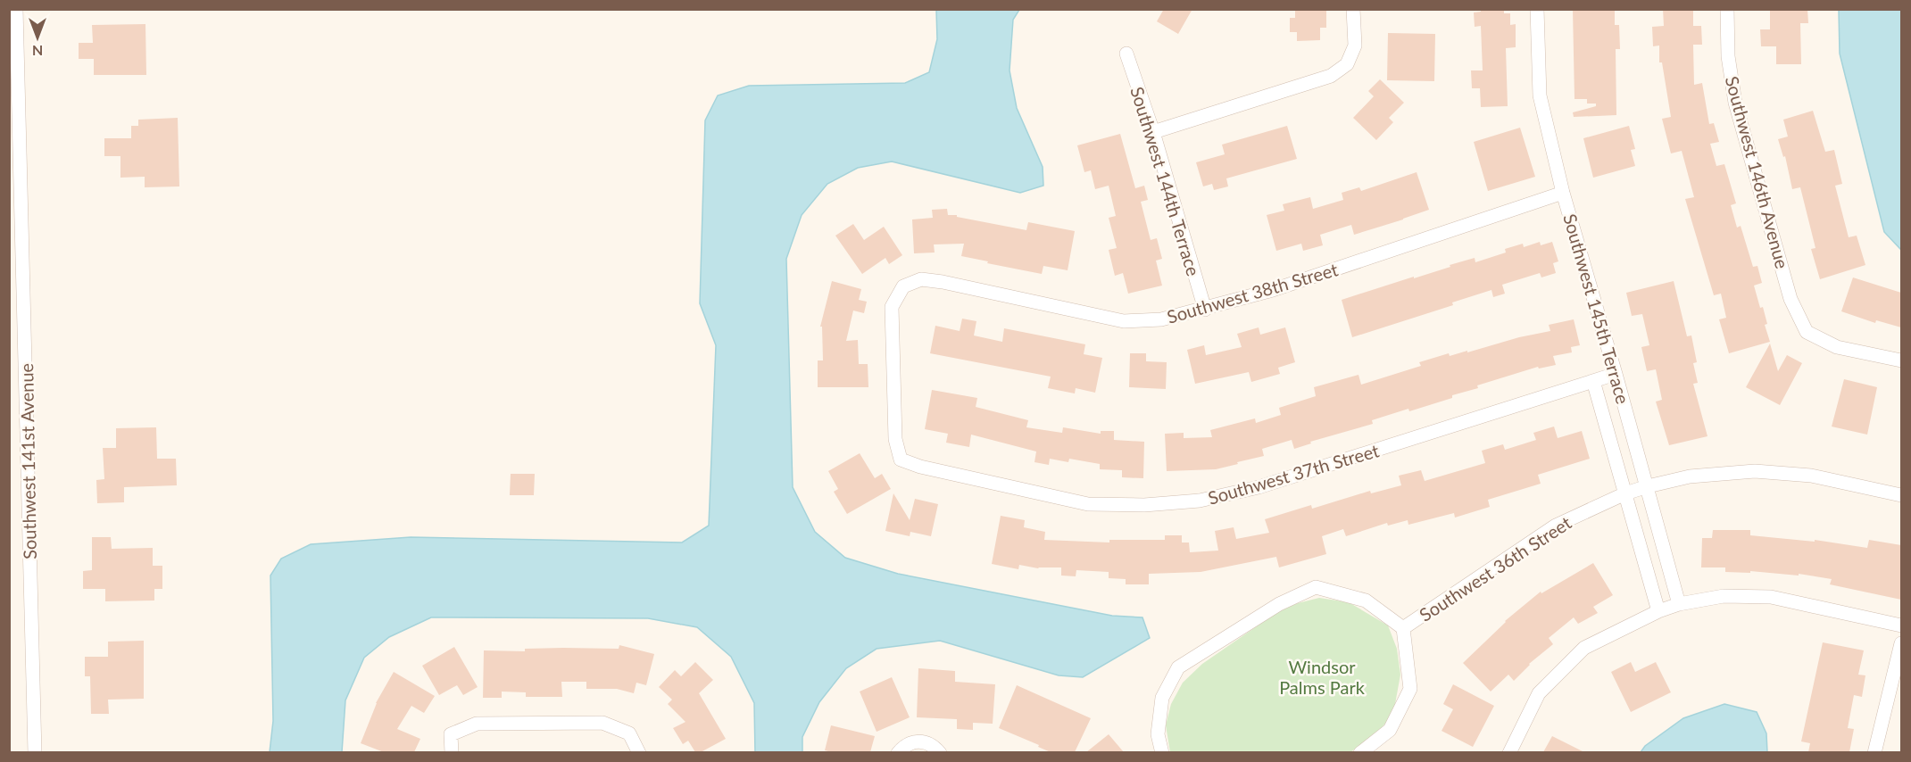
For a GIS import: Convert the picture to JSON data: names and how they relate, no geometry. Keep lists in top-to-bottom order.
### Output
{
  "streets": {
    "street": [
      "Southwest 146th Avenue",
      "Southwest 144th Terrace",
      "Southwest 38th Street",
      "Southwest 145th Terrace",
      "Southwest 141st Avenue",
      "Southwest 37th Street",
      "Southwest 36th Street"
    ]
  },
  "crossings": [
    ["Southwest 144th Terrace", "Southwest 38th Street"],
    ["Southwest 38th Street", "Southwest 145th Terrace"],
    ["Southwest 38th Street", "Southwest 37th Street"],
    ["Southwest 145th Terrace", "Southwest 37th Street"],
    ["Southwest 145th Terrace", "Southwest 36th Street"]
  ],
  "parks": ["Windsor Palms Park"],
  "north": "bottom"
}
